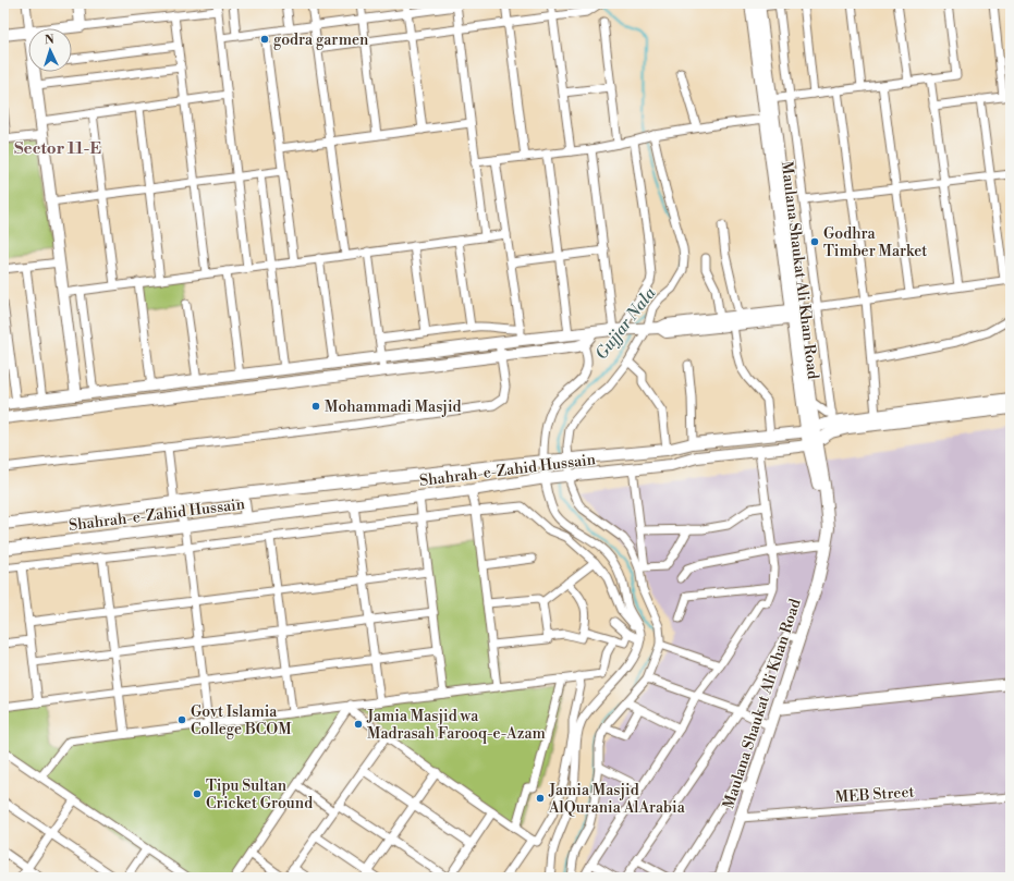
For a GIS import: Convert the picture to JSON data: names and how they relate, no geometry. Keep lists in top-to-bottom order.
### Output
{
  "streets": {
    "main road": ["Maulana Shaukat Ali Khan Road", "Shahrah-e-Zahid Hussain"],
    "street": ["MEB Street"]
  },
  "crossings": [
    ["Maulana Shaukat Ali Khan Road", "Shahrah-e-Zahid Hussain"],
    ["Maulana Shaukat Ali Khan Road", "MEB Street"]
  ],
  "districts": ["Sector 11-E"],
  "water": ["Gujjar Nala"],
  "places": [
    "godra garmen",
    "Godhra Timber Market",
    "Mohammadi Masjid",
    "Govt Islamia College BCOM",
    "Jamia Masjid wa Madrasah Farooq-e-Azam",
    "Tipu Sultan Cricket Ground",
    "Jamia Masjid AlQurania AlArabia"
  ],
  "north": "top"
}
